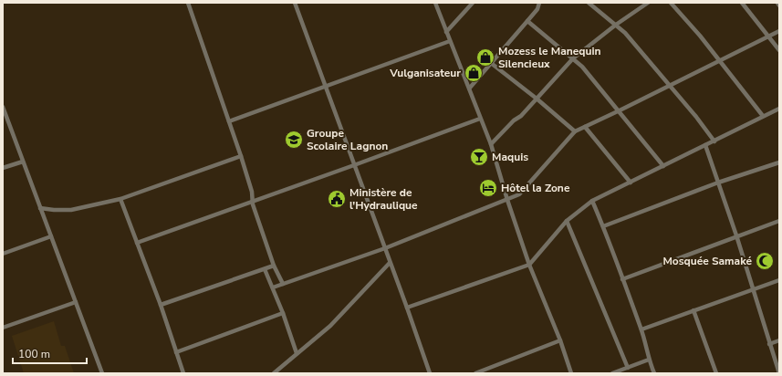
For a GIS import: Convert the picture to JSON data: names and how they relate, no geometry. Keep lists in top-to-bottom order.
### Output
{
  "places": {
    "shop": ["Mozess le Manequin Silencieux", "Vulganisateur"],
    "school or university": ["Groupe Scolaire Lagnon"],
    "bar": ["Maquis"],
    "hotel": ["Hôtel la Zone"],
    "public building": ["Ministère de l'Hydraulique"],
    "mosque": ["Mosquée Samaké"]
  },
  "scale_bar": "100 m"
}
